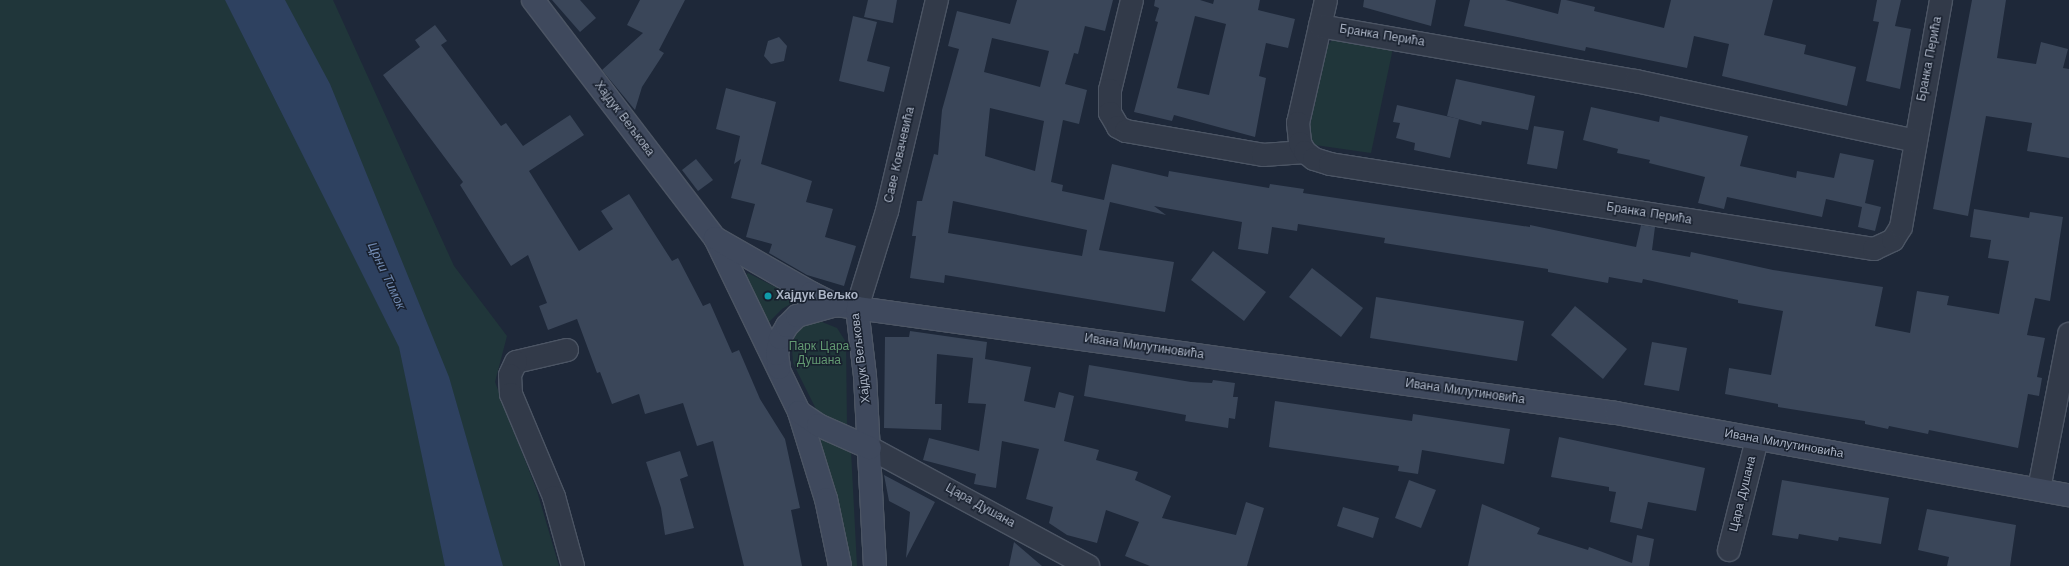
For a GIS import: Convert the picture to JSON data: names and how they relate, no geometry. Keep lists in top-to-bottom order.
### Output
{
  "streets": {
    "street": [
      "Бранка Перића",
      "Хајдук Вељкова",
      "Саве Ковачевића",
      "Ивана Милутиновића",
      "Цара Душана"
    ]
  },
  "crossings": [
    ["Хајдук Вељкова", "Саве Ковачевића"],
    ["Хајдук Вељкова", "Ивана Милутиновића"],
    ["Хајдук Вељкова", "Цара Душана"],
    ["Саве Ковачевића", "Ивана Милутиновића"],
    ["Ивана Милутиновића", "Цара Душана"]
  ],
  "water": ["Црни Тимок"],
  "parks": ["Парк Цара Душана"],
  "places": ["Хајдук Вељко"]
}
